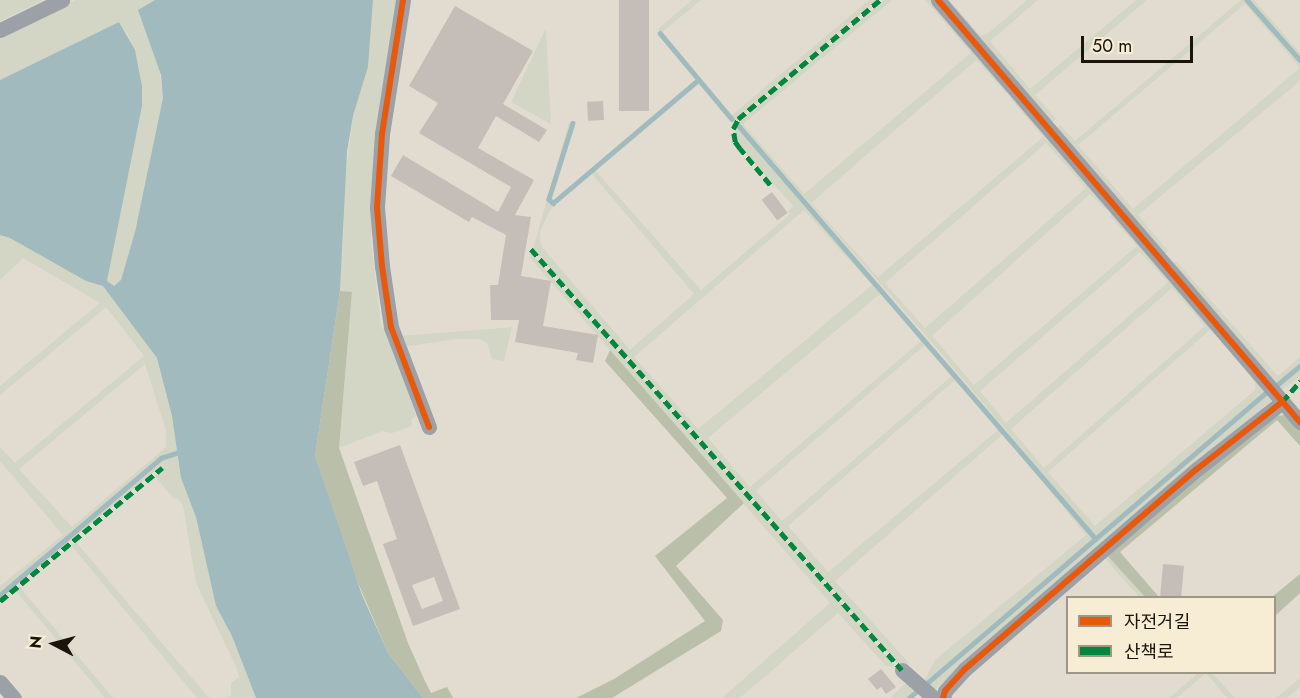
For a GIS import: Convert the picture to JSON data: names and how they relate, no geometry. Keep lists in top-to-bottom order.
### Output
{
  "legend": ["자전거길", "산책로"],
  "scale_bar": "50 m",
  "north": "left"
}
